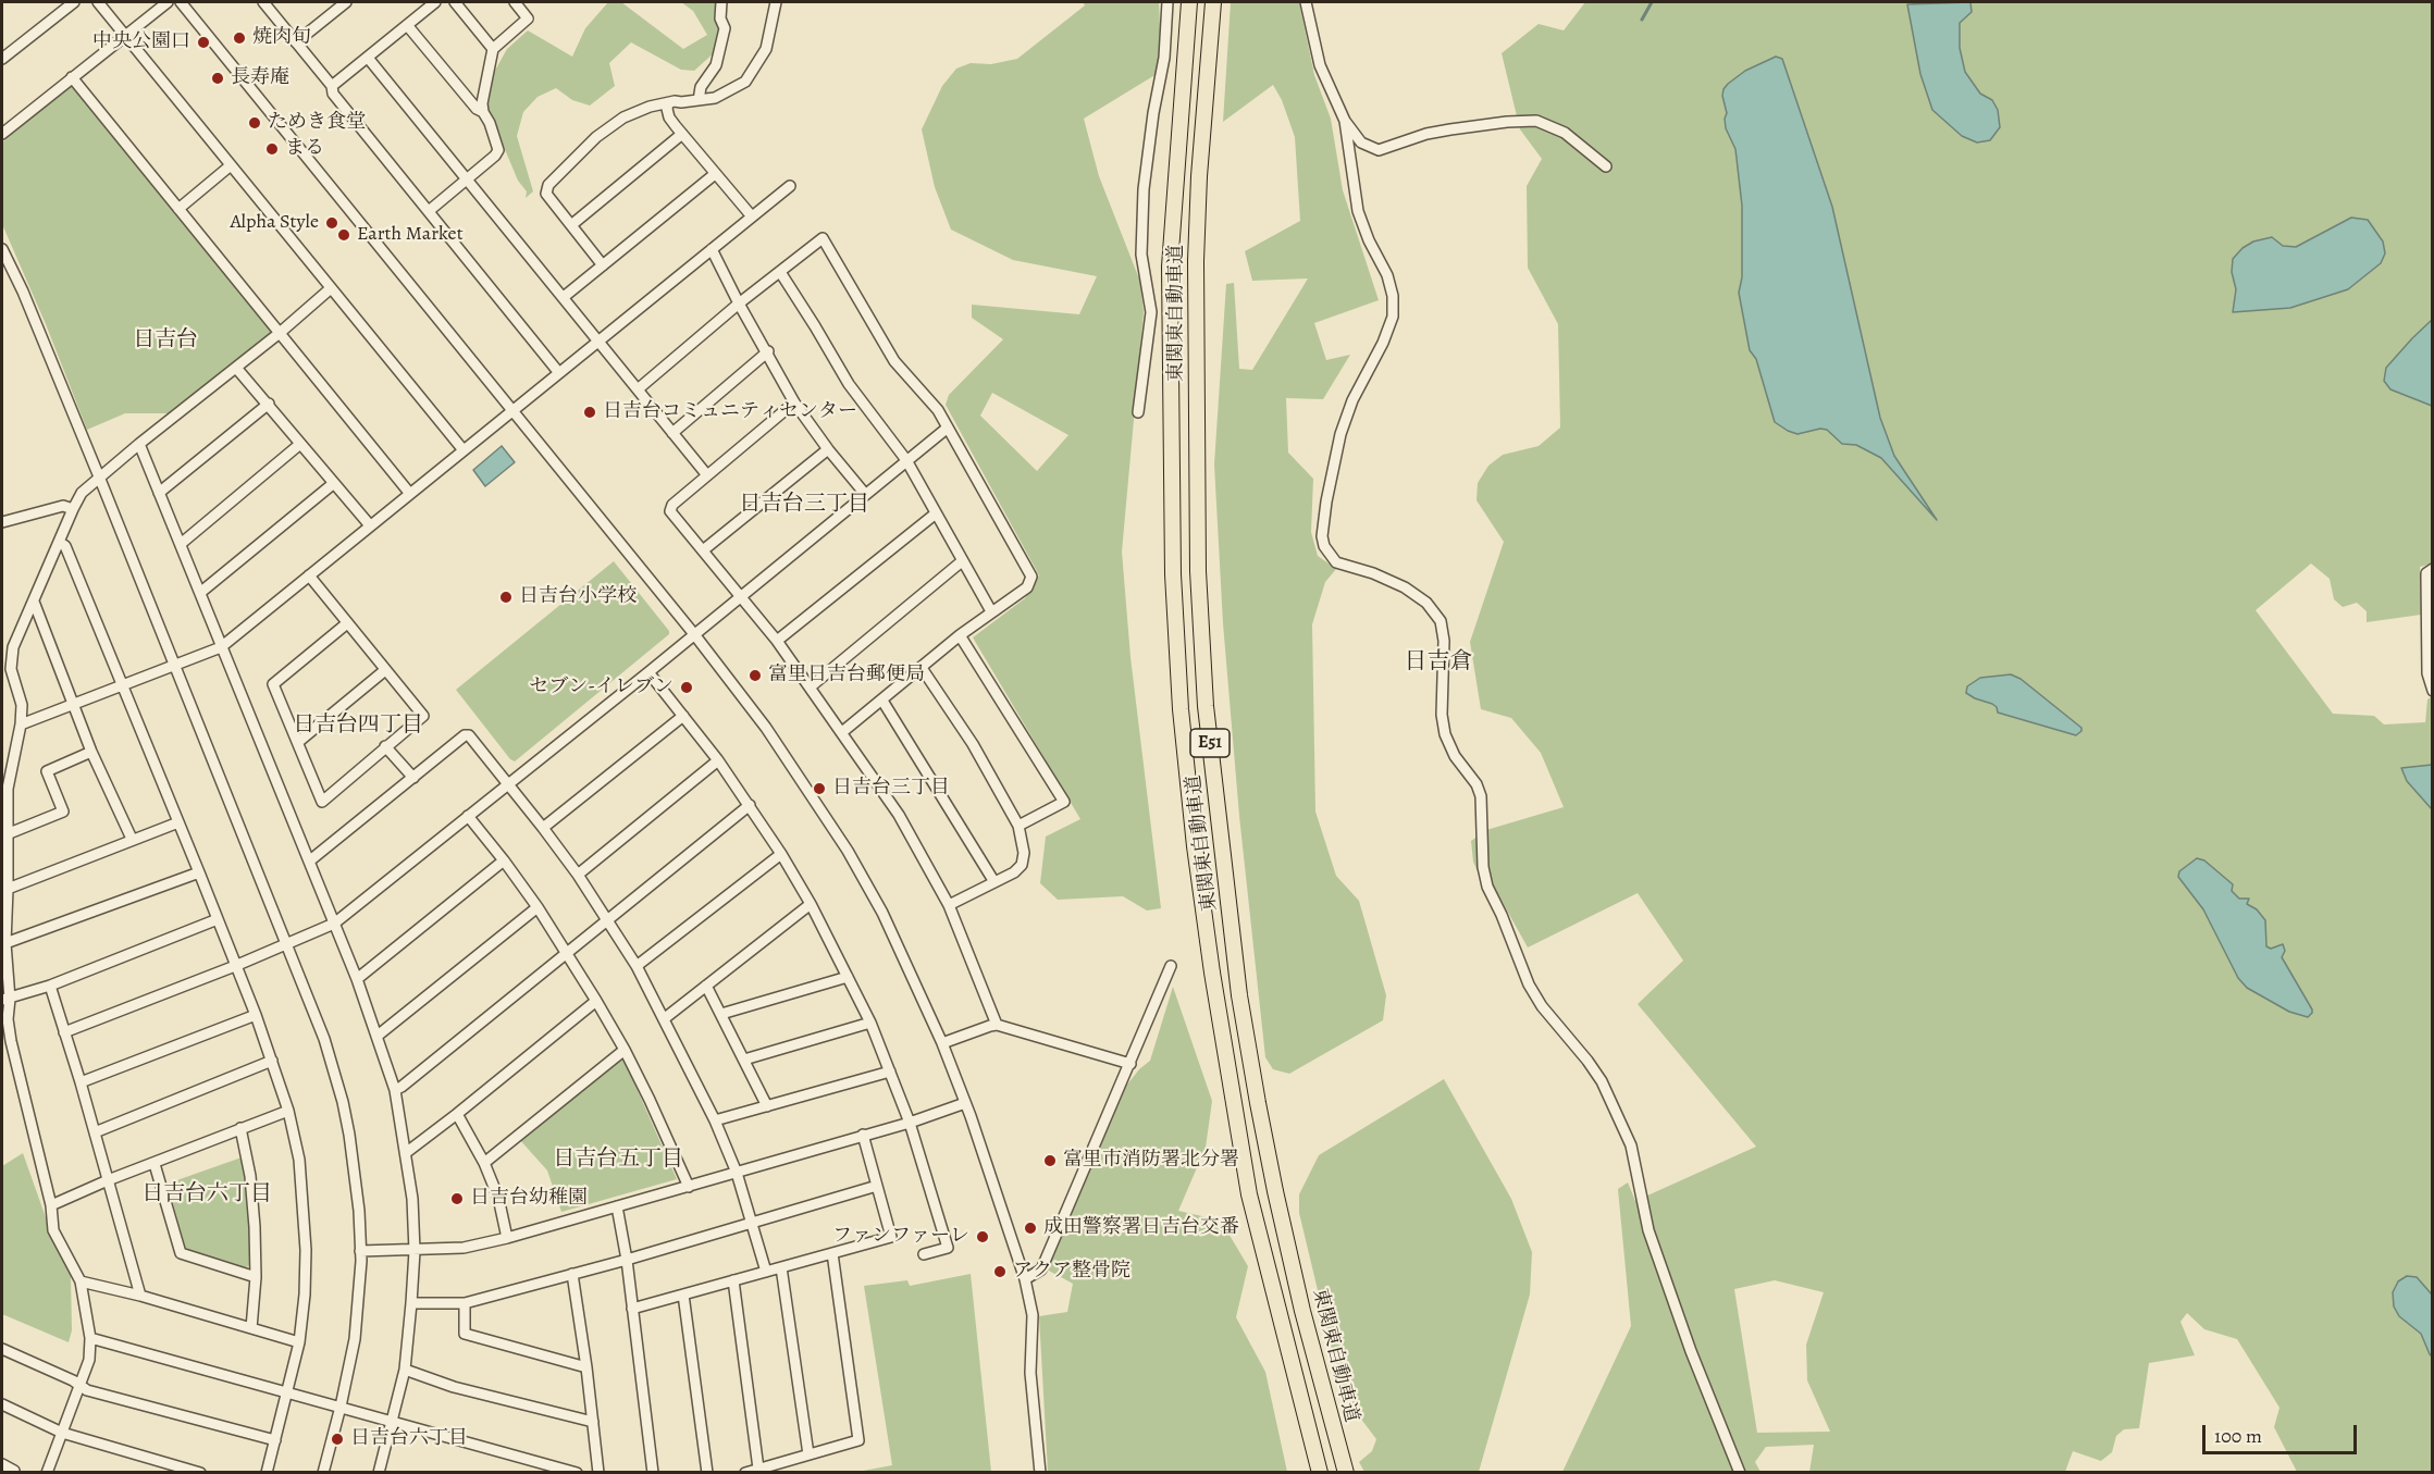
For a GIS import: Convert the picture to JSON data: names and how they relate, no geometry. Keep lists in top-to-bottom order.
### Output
{
  "streets": {
    "highway": ["東関東自動車道", "E51"]
  },
  "districts": [
    "日吉台",
    "日吉台三丁目",
    "日吉倉",
    "日吉台四丁目",
    "日吉台五丁目",
    "日吉台六丁目"
  ],
  "places": [
    "焼肉旬",
    "中央公園口",
    "長寿庵",
    "ためき食堂",
    "まる",
    "Alpha Style",
    "Earth Market",
    "日吉台コミュニティセンター",
    "日吉台小学校",
    "富里日吉台郵便局",
    "セブン-イレブン",
    "日吉台三丁目",
    "富里市消防署北分署",
    "日吉台幼稚園",
    "成田警察署日吉台交番",
    "ファンファーレ",
    "アクア整骨院",
    "日吉台六丁目"
  ],
  "scale_bar": "100 m"
}
